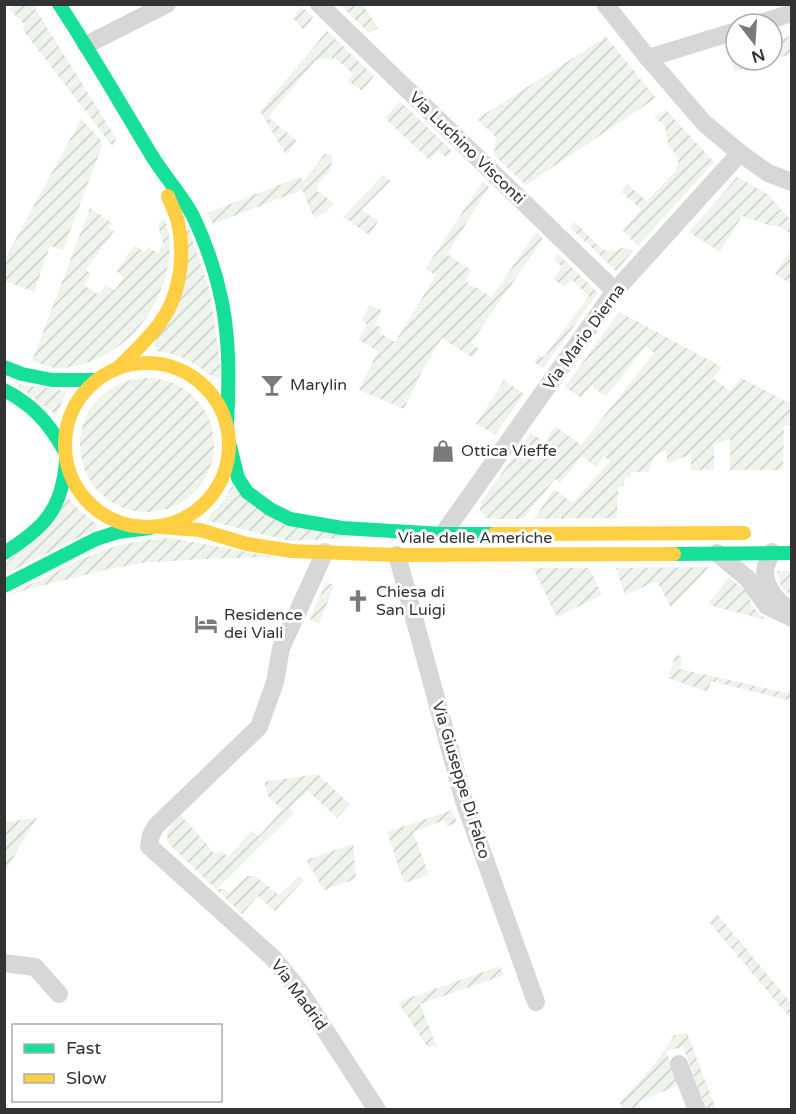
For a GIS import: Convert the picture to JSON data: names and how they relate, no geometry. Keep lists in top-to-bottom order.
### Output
{
  "streets": {
    "main road": ["Viale delle Americhe"],
    "street": [
      "Via Luchino Visconti",
      "Via Mario Dierna",
      "Via Giuseppe Di Falco",
      "Via Madrid"
    ]
  },
  "crossings": [
    ["Via Luchino Visconti", "Via Mario Dierna"],
    ["Via Mario Dierna", "Viale delle Americhe"],
    ["Viale delle Americhe", "Via Giuseppe Di Falco"],
    ["Viale delle Americhe", "Via Madrid"]
  ],
  "places": {
    "bar": ["Marylin"],
    "shop": ["Ottica Vieffe"],
    "church": ["Chiesa di San Luigi"],
    "hotel": ["Residence dei Viali"]
  },
  "legend": ["Fast", "Slow"],
  "north": "bottom"
}
